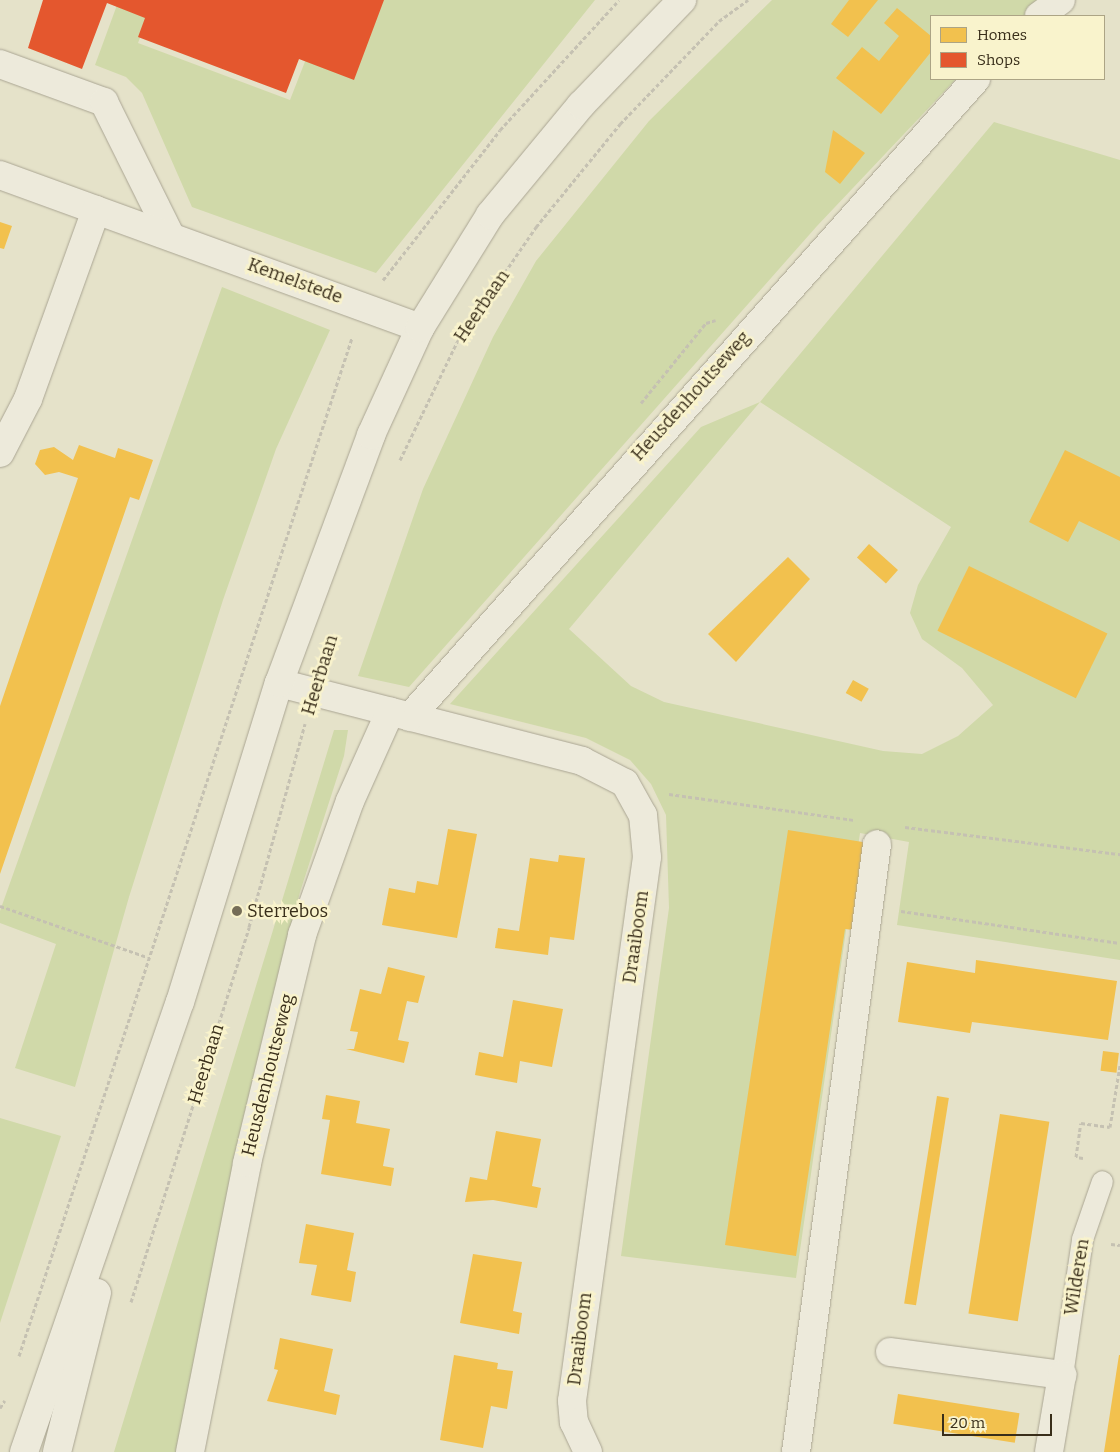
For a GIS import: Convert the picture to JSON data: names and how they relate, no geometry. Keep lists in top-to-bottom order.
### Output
{
  "streets": {
    "street": [
      "Kemelstede",
      "Heerbaan",
      "Heusdenhoutseweg",
      "Draaiboom",
      "Wilderen"
    ]
  },
  "crossings": [
    ["Kemelstede", "Heerbaan"]
  ],
  "places": ["Sterrebos"],
  "legend": ["Homes", "Shops"],
  "scale_bar": "20 m"
}
